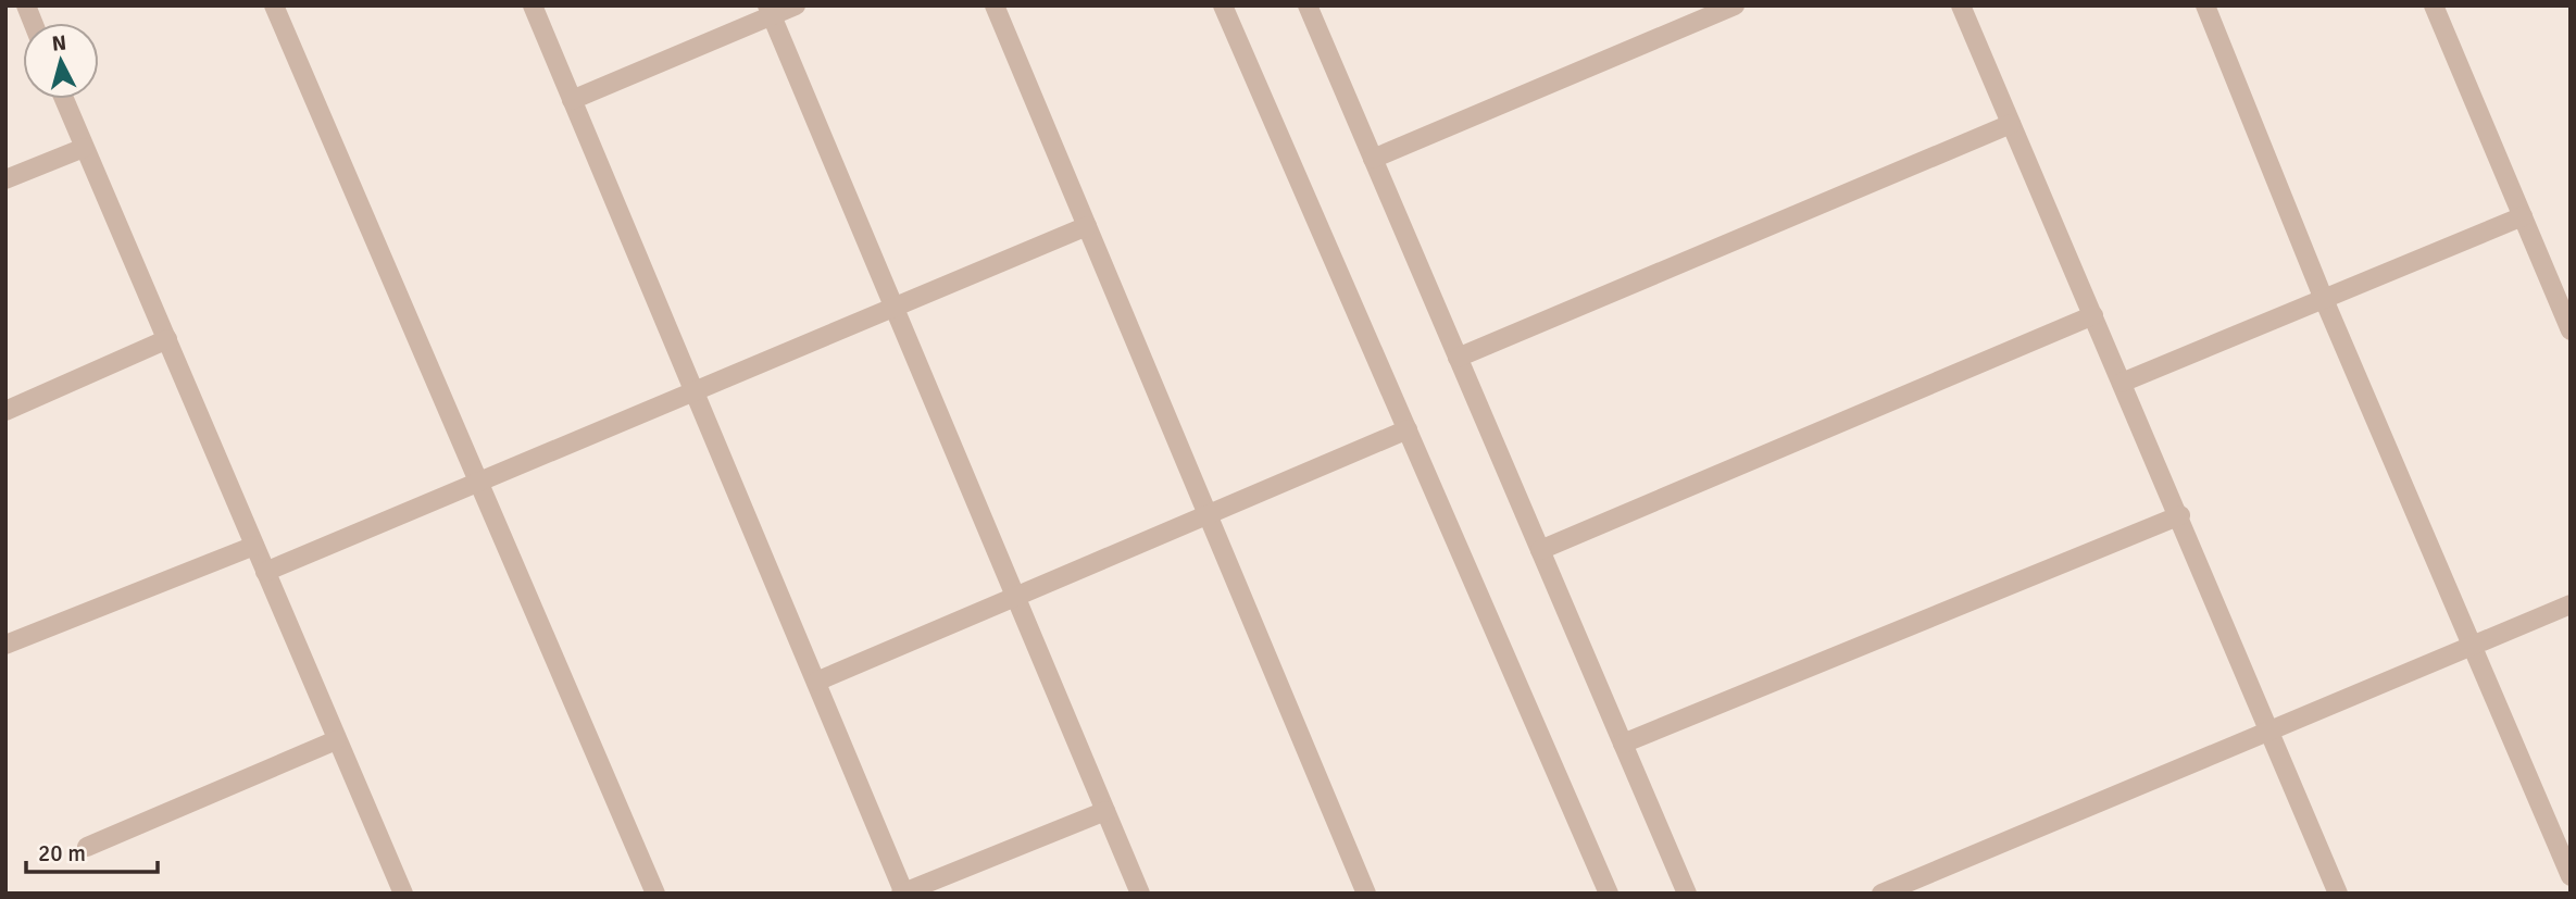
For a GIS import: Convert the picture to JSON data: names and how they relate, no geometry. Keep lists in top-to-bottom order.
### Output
{
  "scale_bar": "20 m",
  "north": "top"
}
